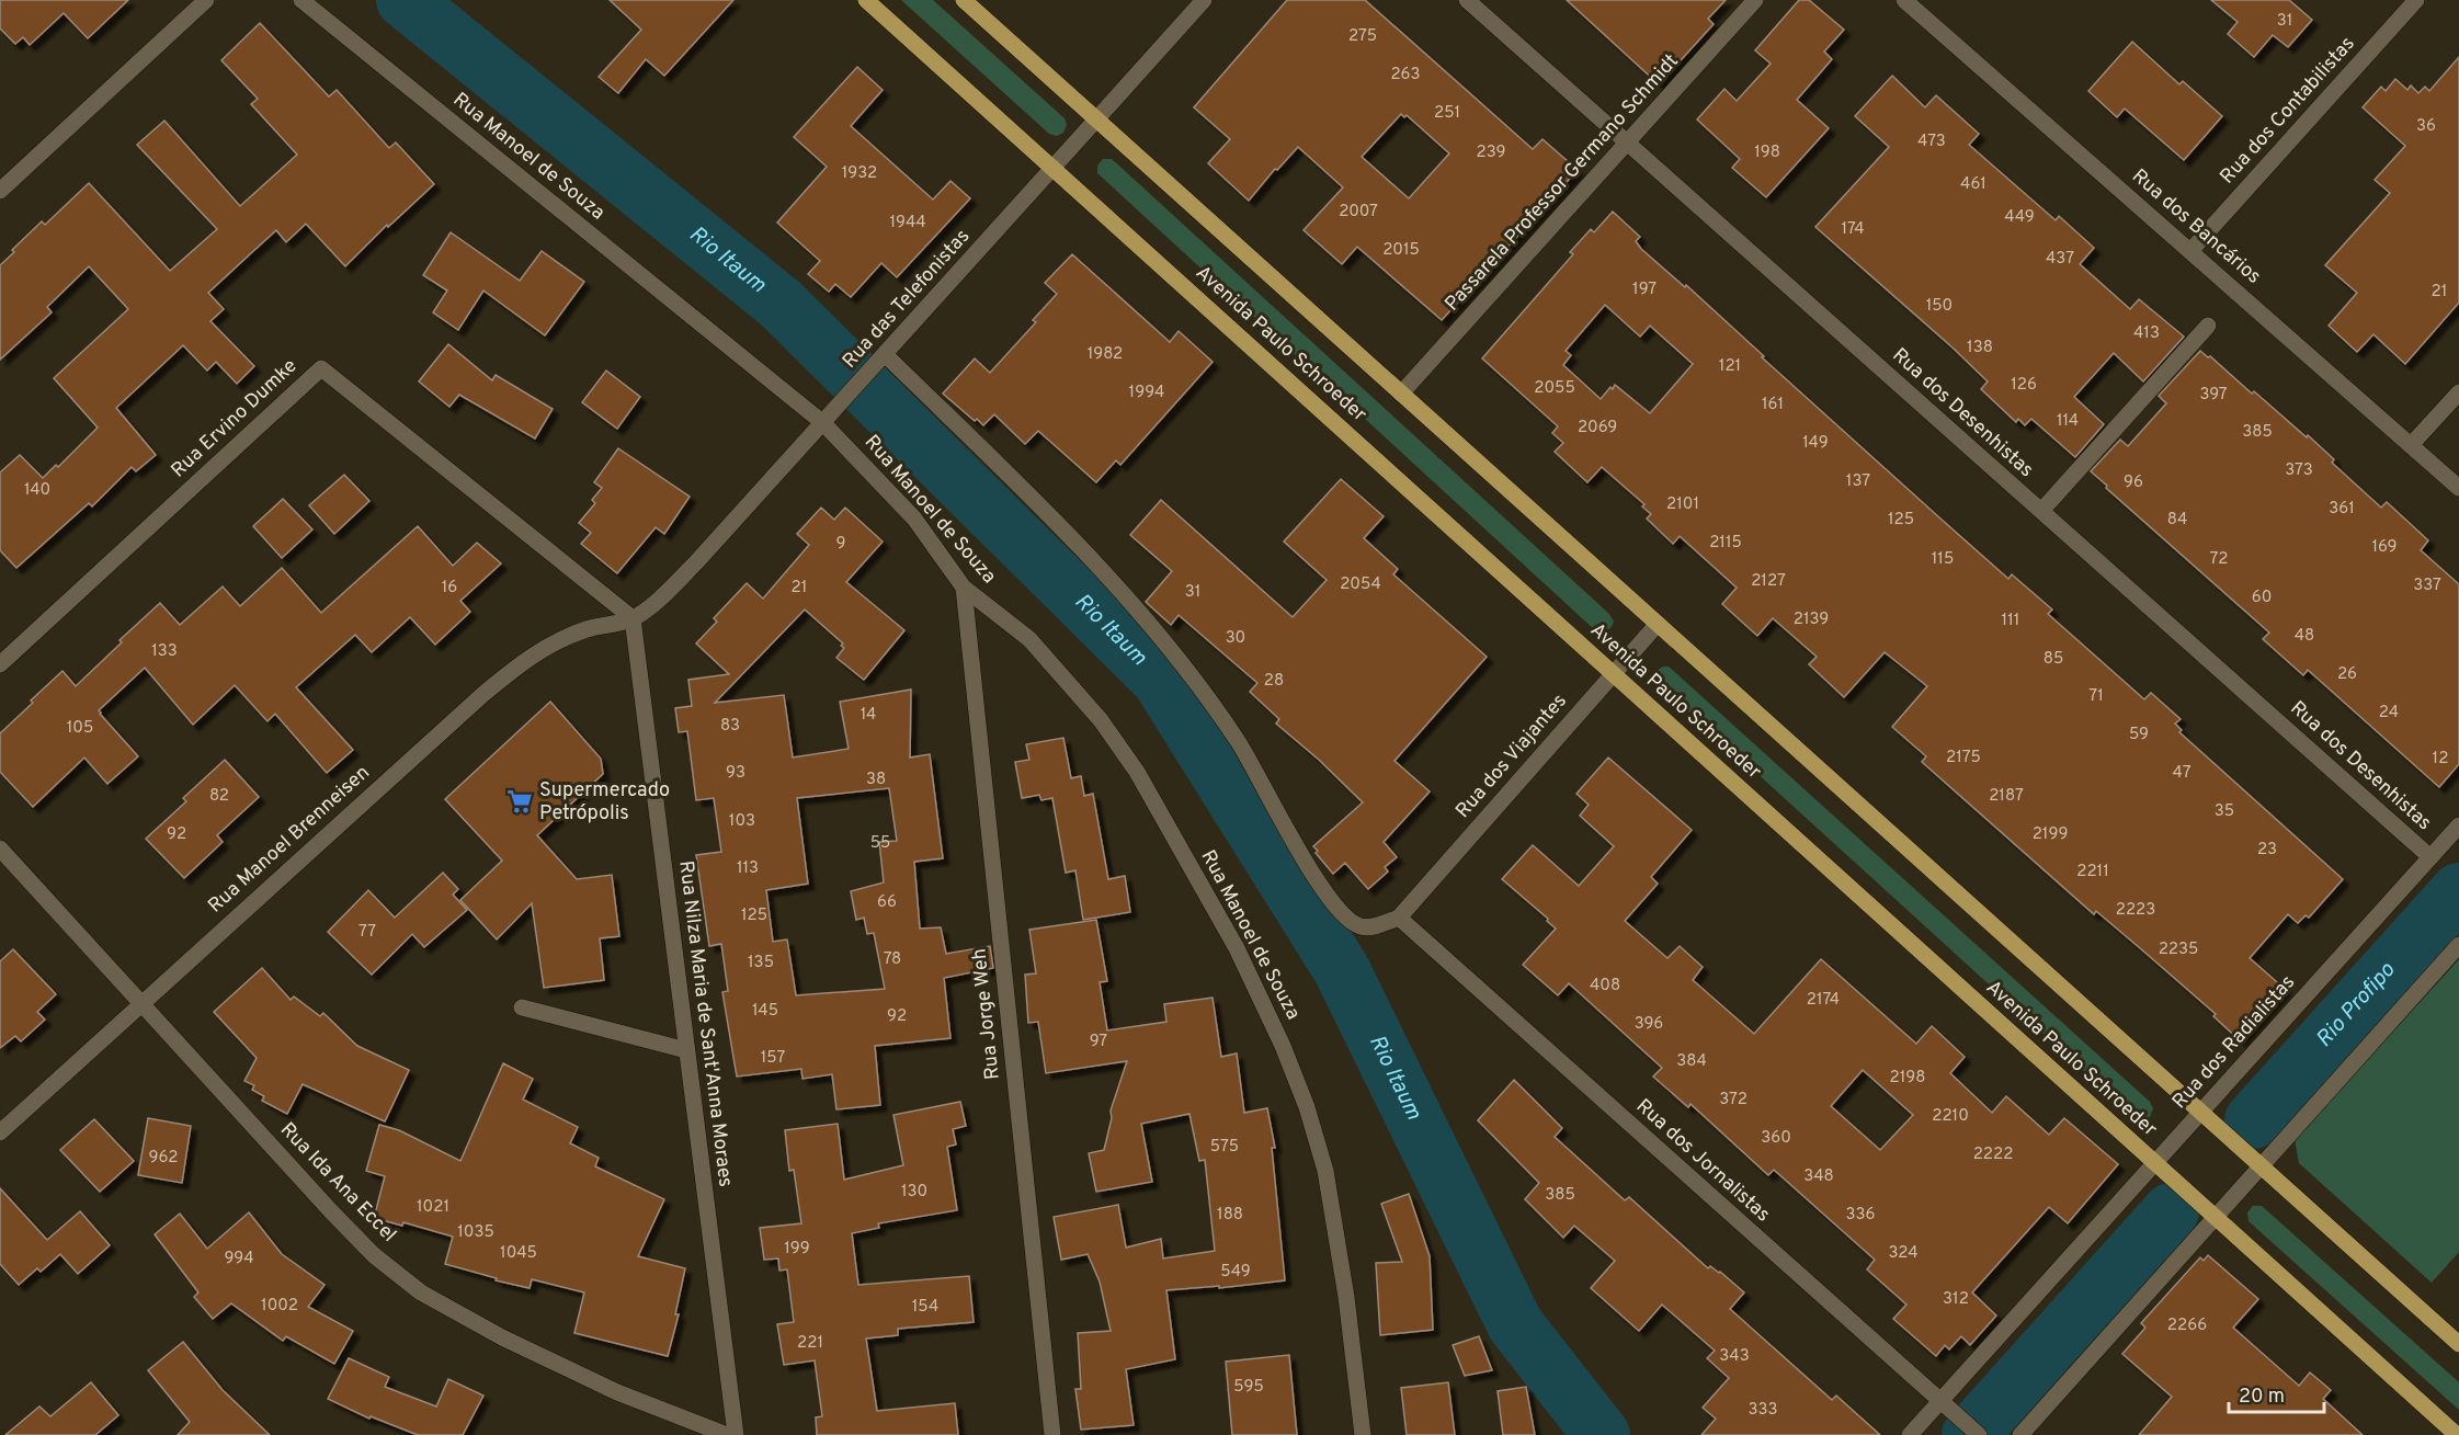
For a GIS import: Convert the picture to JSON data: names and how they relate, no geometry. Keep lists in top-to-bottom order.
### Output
{
  "streets": {
    "main road": ["Avenida Paulo Schroeder"],
    "street": [
      "Rua dos Contabilistas",
      "Rua Manoel de Souza",
      "Passarela Professor Germano Schmidt",
      "Rua dos Bancários",
      "Rua das Telefonistas",
      "Rua dos Desenhistas",
      "Rua Ervino Dumke",
      "Rua dos Viajantes",
      "Rua Manoel Brenneisen",
      "Rua Jorge Weh",
      "Rua Nilza Maria de Sant'Anna Moraes",
      "Rua dos Radialistas",
      "Rua dos Jornalistas",
      "Rua Ida Ana Eccel"
    ]
  },
  "crossings": [
    ["Rua dos Contabilistas", "Rua dos Bancários"],
    ["Rua Manoel de Souza", "Rua das Telefonistas"],
    ["Rua Manoel de Souza", "Rua Jorge Weh"],
    ["Passarela Professor Germano Schmidt", "Rua dos Desenhistas"],
    ["Rua das Telefonistas", "Avenida Paulo Schroeder"],
    ["Rua das Telefonistas", "Rua Ervino Dumke"],
    ["Rua das Telefonistas", "Rua Manoel Brenneisen"],
    ["Rua das Telefonistas", "Rua Nilza Maria de Sant'Anna Moraes"],
    ["Avenida Paulo Schroeder", "Rua dos Viajantes"],
    ["Avenida Paulo Schroeder", "Rua dos Radialistas"],
    ["Rua dos Desenhistas", "Rua dos Radialistas"],
    ["Rua Ervino Dumke", "Rua Manoel Brenneisen"],
    ["Rua Ervino Dumke", "Rua Nilza Maria de Sant'Anna Moraes"],
    ["Rua dos Viajantes", "Rua dos Jornalistas"],
    ["Rua Manoel Brenneisen", "Rua Nilza Maria de Sant'Anna Moraes"],
    ["Rua Manoel Brenneisen", "Rua Ida Ana Eccel"],
    ["Rua dos Radialistas", "Rua dos Jornalistas"]
  ],
  "water": ["Rio Itaum", "Rio Profipo"],
  "places": {
    "supermarket": ["Supermercado Petrópolis"]
  },
  "house_numbers": [
    "31",
    "275",
    "263",
    "251",
    "36",
    "473",
    "239",
    "198",
    "1932",
    "461",
    "2007",
    "449",
    "1944",
    "174",
    "2015",
    "437",
    "197",
    "21",
    "150",
    "413",
    "138",
    "1982",
    "121",
    "126",
    "2055",
    "1994",
    "397",
    "161",
    "114",
    "2069",
    "385",
    "149",
    "373",
    "137",
    "96",
    "140",
    "2101",
    "361",
    "125",
    "84",
    "2115",
    "9",
    "169",
    "115",
    "72",
    "2127",
    "2054",
    "337",
    "16",
    "21",
    "31",
    "60",
    "2139",
    "111",
    "48",
    "30",
    "133",
    "85",
    "26",
    "28",
    "71",
    "24",
    "14",
    "83",
    "105",
    "59",
    "2175",
    "12",
    "93",
    "47",
    "38",
    "82",
    "2187",
    "35",
    "103",
    "92",
    "2199",
    "55",
    "23",
    "113",
    "2211",
    "66",
    "2223",
    "125",
    "77",
    "2235",
    "78",
    "135",
    "408",
    "2174",
    "145",
    "92",
    "396",
    "97",
    "157",
    "384",
    "2198",
    "372",
    "2210",
    "360",
    "575",
    "2222",
    "962",
    "348",
    "130",
    "385",
    "1021",
    "188",
    "336",
    "1035",
    "199",
    "1045",
    "324",
    "994",
    "549",
    "312",
    "1002",
    "154",
    "2266",
    "221",
    "343",
    "595",
    "333"
  ],
  "scale_bar": "20 m"
}
